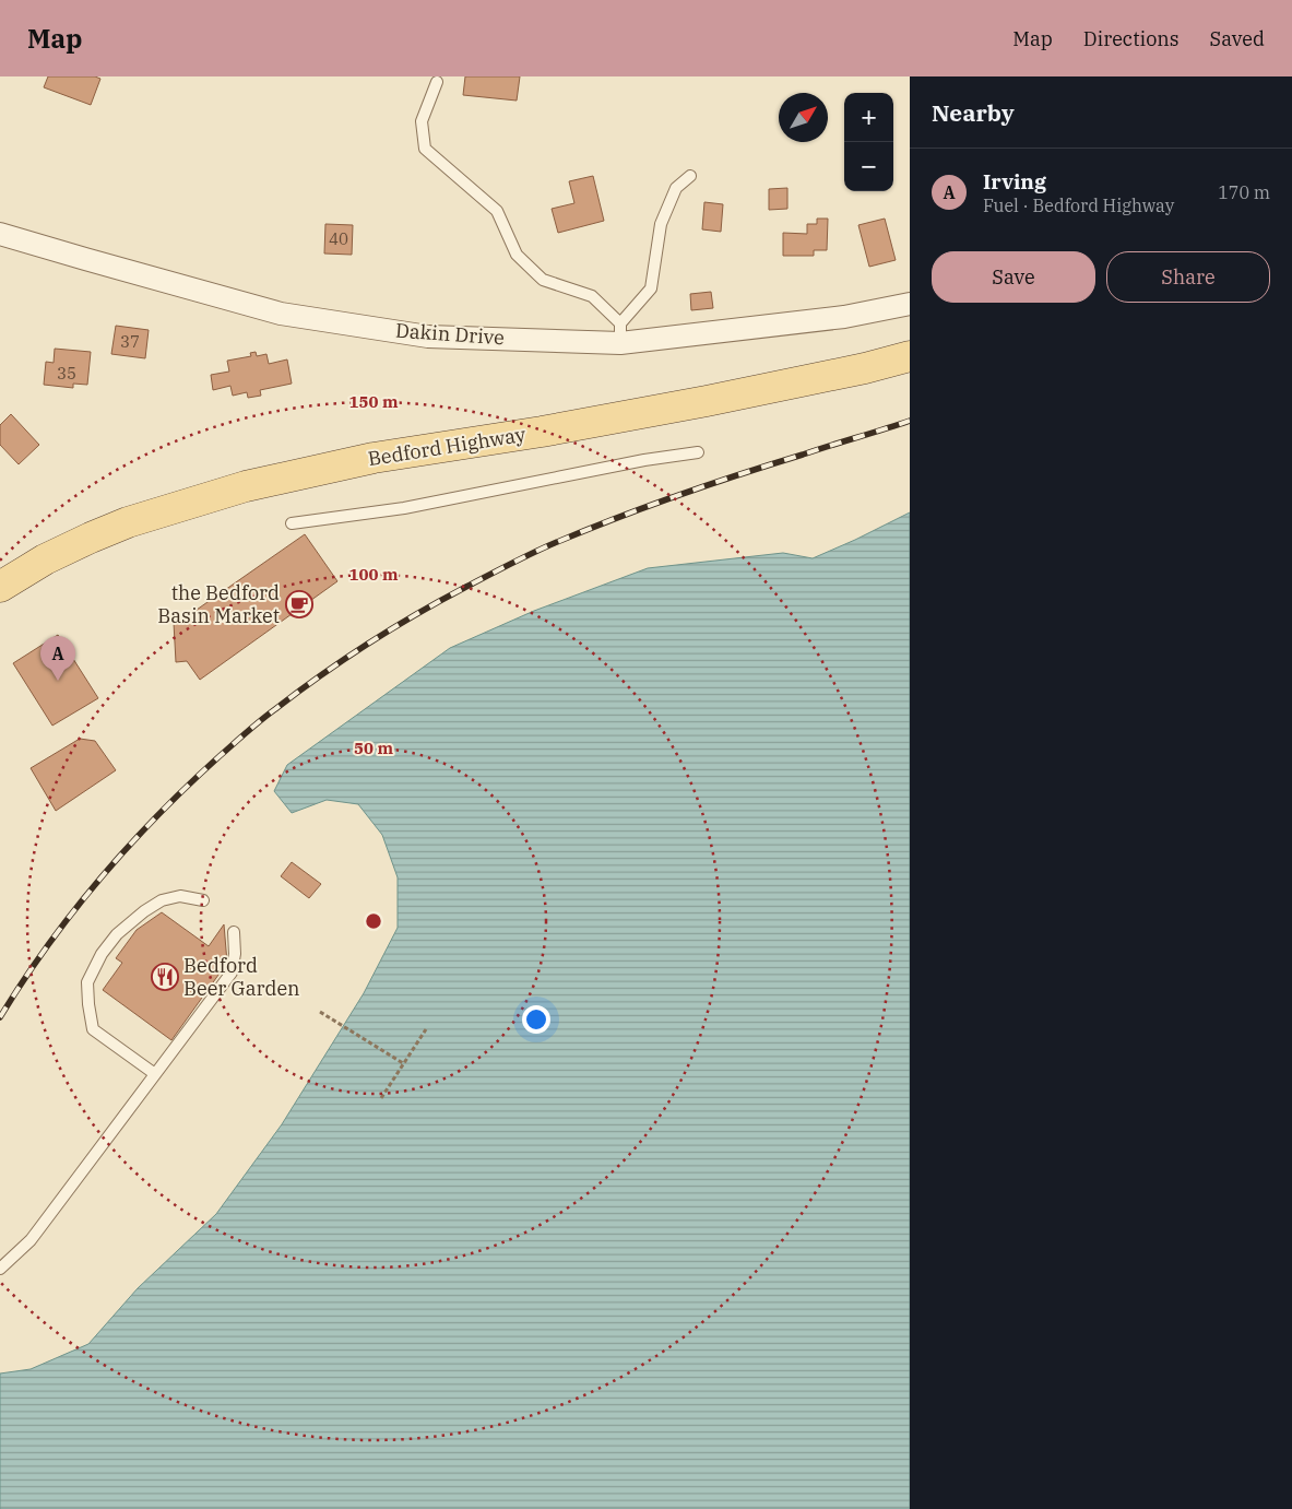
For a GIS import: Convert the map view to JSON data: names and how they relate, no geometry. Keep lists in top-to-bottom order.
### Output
{
  "streets": {
    "main road": ["Bedford Highway"],
    "street": ["Dakin Drive"]
  },
  "places": {
    "cafe": ["the Bedford Basin Market"],
    "restaurant": ["Bedford Beer Garden"]
  },
  "house_numbers": ["40", "37", "35"],
  "north": "top right",
  "page": {
    "header": "Map",
    "nav": ["Map", "Directions", "Saved"],
    "heading": "Nearby",
    "map_buttons": ["+", "−"],
    "list": [
      {
        "mark": "A",
        "name": "Irving",
        "note": "Fuel · Bedford Highway",
        "value": "170 m"
      }
    ],
    "buttons": ["Save", "Share"],
    "pins": "A"
  },
  "rings": ["150 m", "100 m", "50 m"]
}
